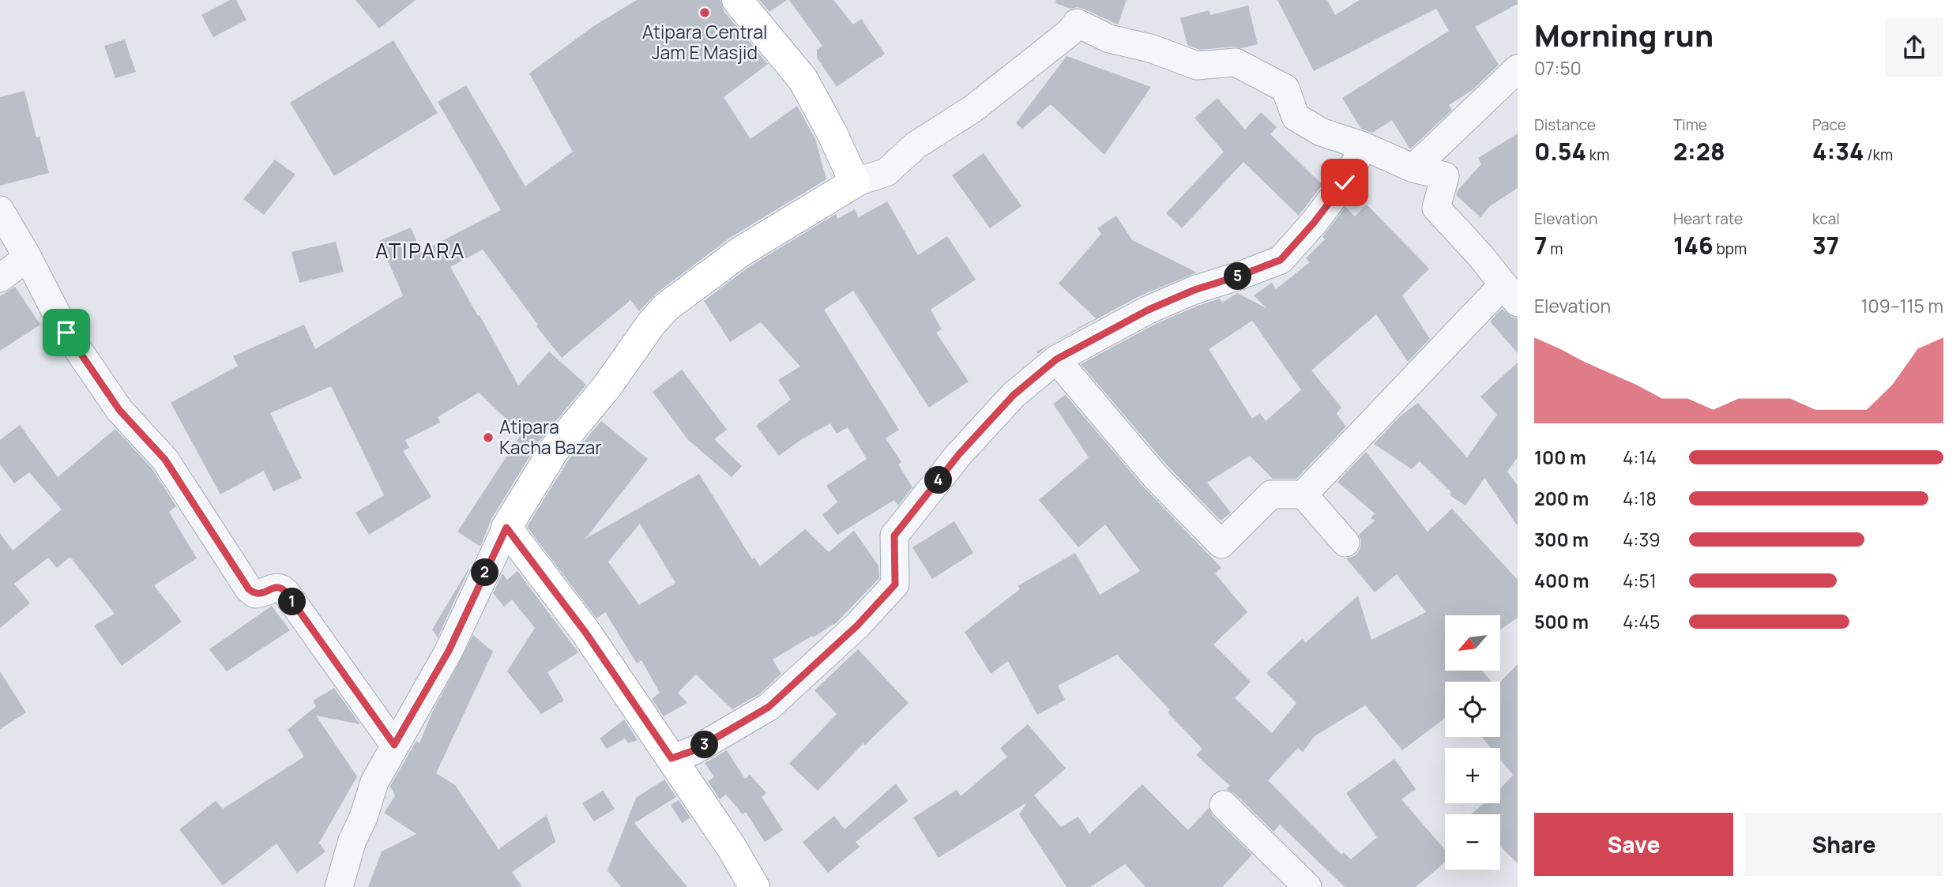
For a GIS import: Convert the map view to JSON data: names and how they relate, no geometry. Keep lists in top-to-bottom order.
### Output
{
  "districts": ["ATIPARA"],
  "places": ["Atipara Central Jam E Masjid", "Atipara Kacha Bazar"],
  "north": "bottom left",
  "page": {
    "heading": ["Morning run", "07:50"],
    "stats": [
      ["Distance", "0.54 km"],
      ["Time", "2:28"],
      ["Pace", "4:34 /km"],
      ["Elevation", "7 m"],
      ["Heart rate", "146 bpm"],
      ["kcal", "37"]
    ],
    "pins": [
      "5",
      "4",
      "2",
      "1",
      "3"
    ],
    "chart": ["Elevation", "109–115 m"],
    "list": [
      {
        "name": "100 m",
        "note": "4:14"
      },
      {
        "name": "200 m",
        "note": "4:18"
      },
      {
        "name": "300 m",
        "note": "4:39"
      },
      {
        "name": "400 m",
        "note": "4:51"
      },
      {
        "name": "500 m",
        "note": "4:45"
      }
    ],
    "map_buttons": ["+", "−"],
    "buttons": ["Save", "Share"]
  }
}
